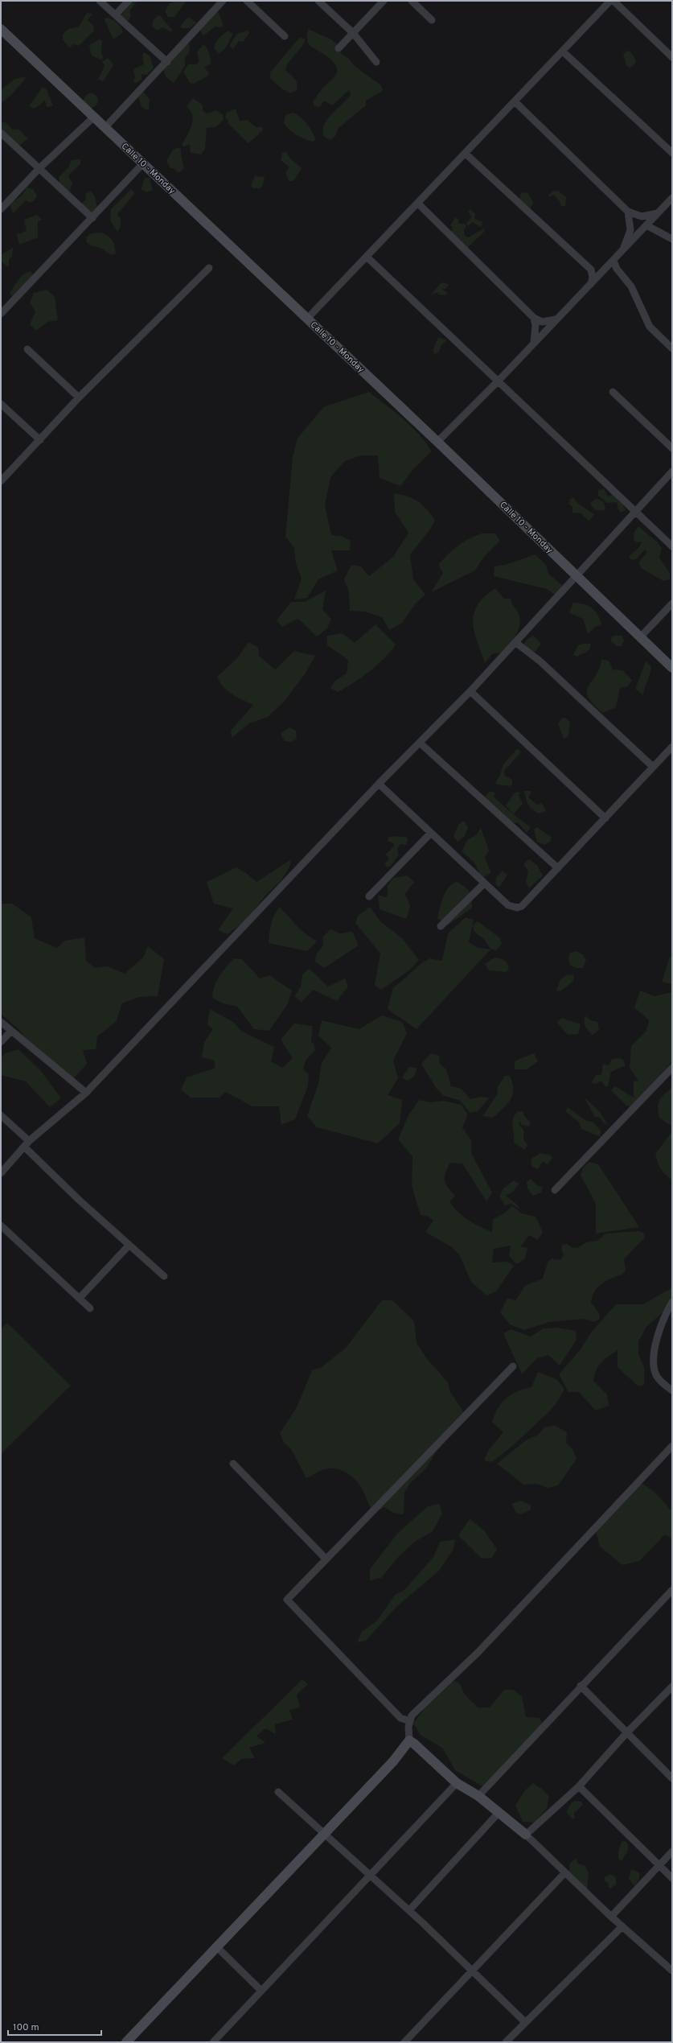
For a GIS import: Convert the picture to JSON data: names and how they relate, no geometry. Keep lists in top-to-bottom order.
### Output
{
  "streets": {
    "street": ["Calle 10 - Monday"]
  },
  "scale_bar": "100 m"
}
